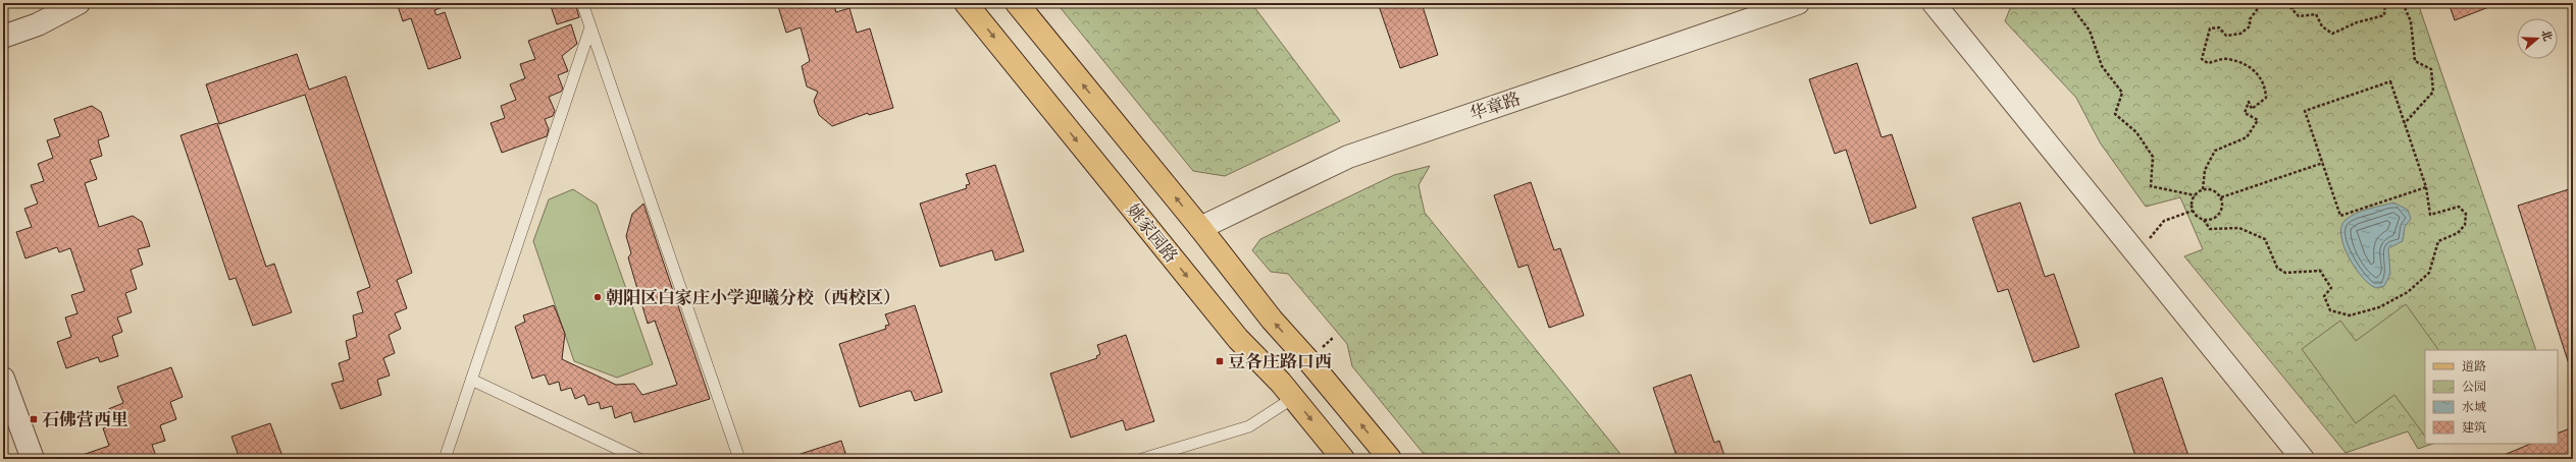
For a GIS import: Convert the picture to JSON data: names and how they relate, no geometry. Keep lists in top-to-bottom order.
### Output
{
  "streets": {
    "main road": ["姚家园路"],
    "street": ["华章路"]
  },
  "places": {
    "other": ["朝阳区白家庄小学迎曦分校（西校区）"],
    "transit": ["豆各庄路口西", "石佛营西里"]
  },
  "legend": [
    "道路",
    "公园",
    "水域",
    "建筑"
  ],
  "north": "right"
}
